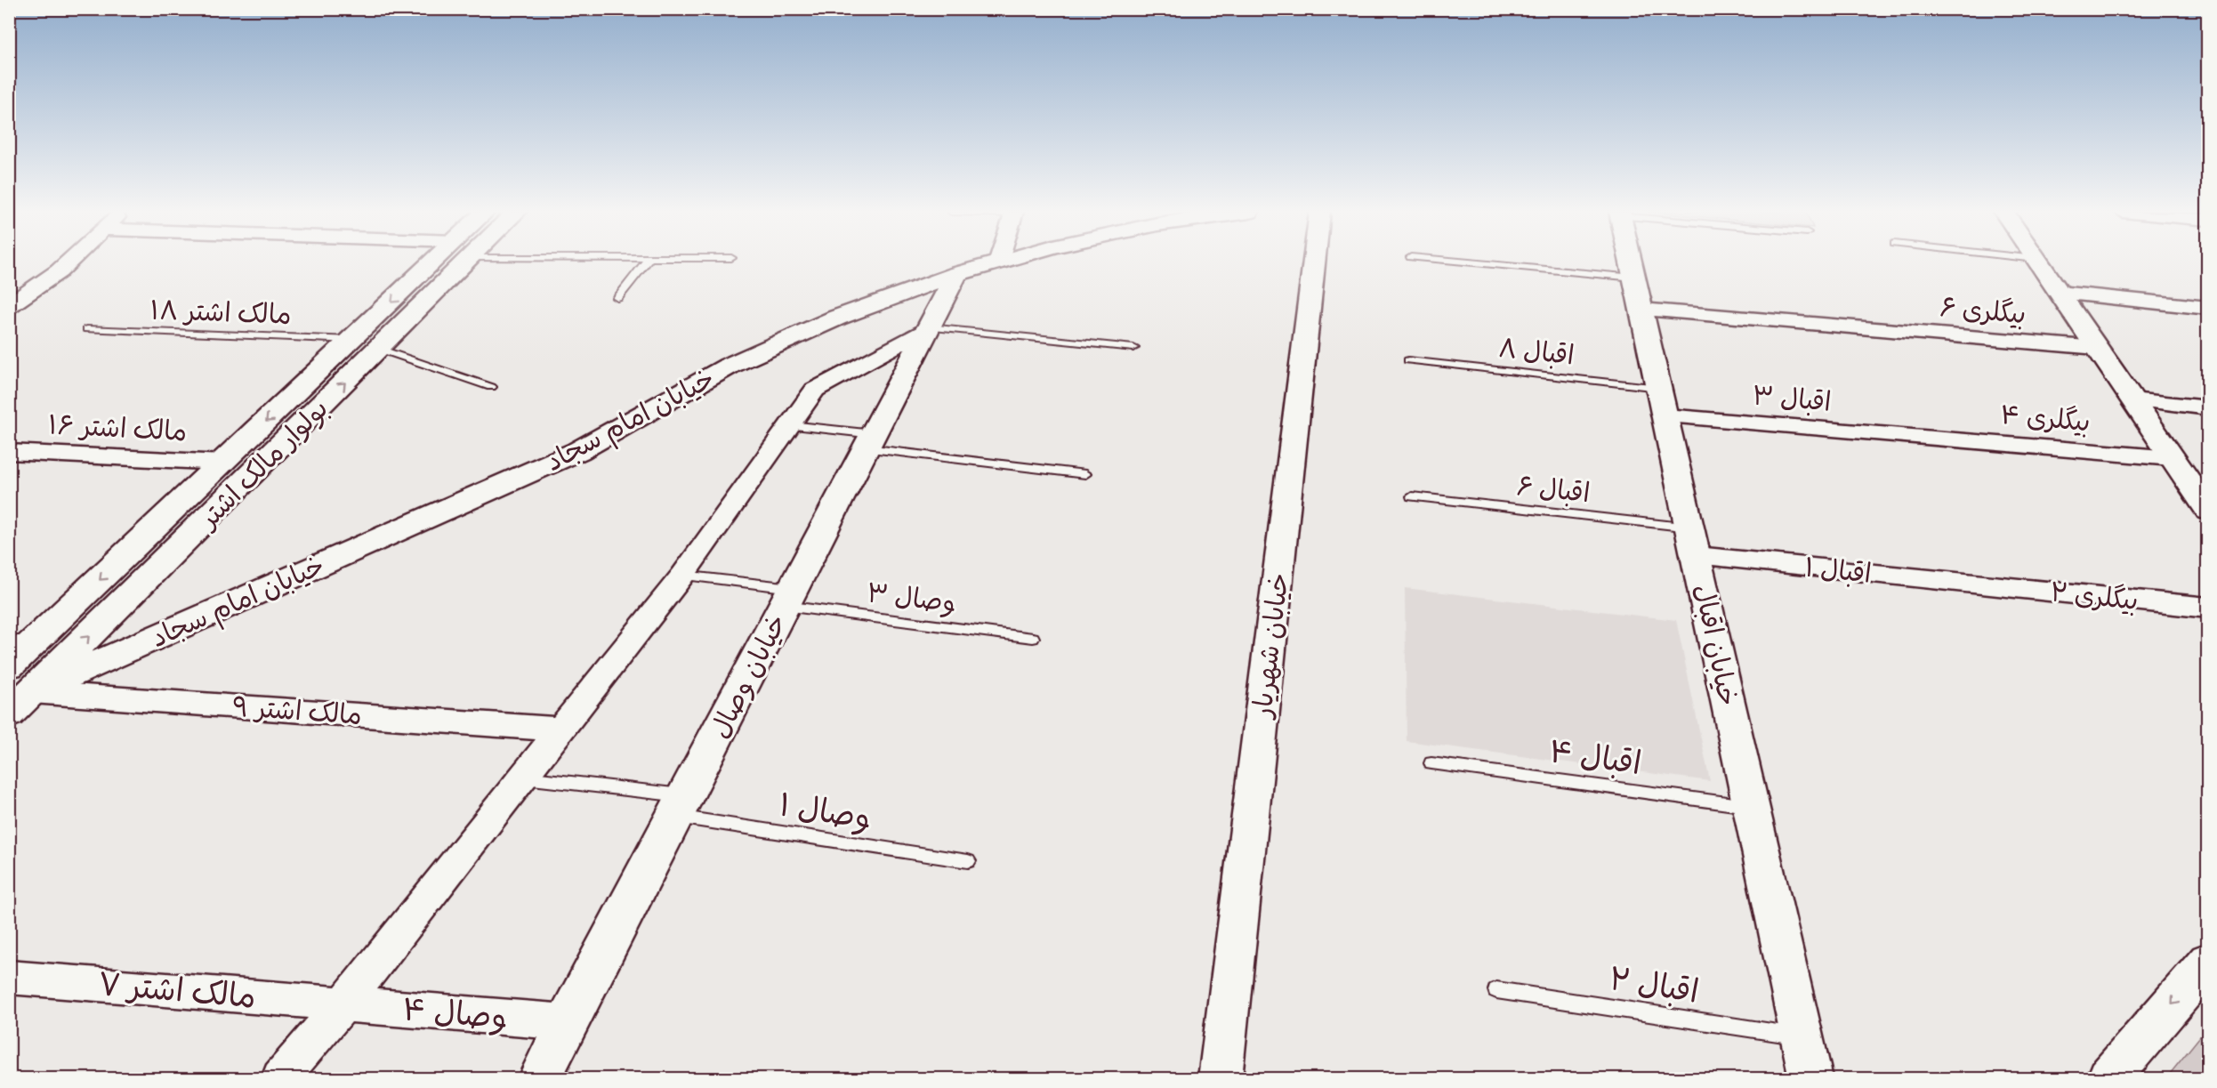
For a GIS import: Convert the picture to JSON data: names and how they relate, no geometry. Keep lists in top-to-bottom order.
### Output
{
  "streets": {
    "street": [
      "بیگلری ۶",
      "اقبال ۳",
      "بیگلری ۴",
      "خیابان امام سجاد",
      "مالک اشتر ۱۶",
      "بولوار مالک اشتر",
      "اقبال ۱",
      "بیگلری ۲",
      "خیابان شهریار",
      "خیابان اقبال",
      "خیابان وصال",
      "مالک اشتر ۹",
      "مالک اشتر ۷",
      "وصال ۴"
    ],
    "lane": [
      "مالک اشتر ۱۸",
      "اقبال ۸",
      "اقبال ۶",
      "وصال ۳",
      "اقبال ۴",
      "وصال ۱",
      "اقبال ۲"
    ]
  },
  "crossings": [
    ["بیگلری ۶", "خیابان اقبال"],
    ["مالک اشتر ۱۸", "بولوار مالک اشتر"],
    ["اقبال ۸", "اقبال ۳"],
    ["اقبال ۸", "خیابان اقبال"],
    ["اقبال ۳", "بیگلری ۴"],
    ["اقبال ۳", "خیابان اقبال"],
    ["خیابان امام سجاد", "بولوار مالک اشتر"],
    ["خیابان امام سجاد", "خیابان وصال"],
    ["خیابان امام سجاد", "مالک اشتر ۹"],
    ["مالک اشتر ۱۶", "بولوار مالک اشتر"],
    ["بولوار مالک اشتر", "مالک اشتر ۹"],
    ["اقبال ۶", "اقبال ۱"],
    ["اقبال ۶", "خیابان اقبال"],
    ["اقبال ۱", "بیگلری ۲"],
    ["اقبال ۱", "خیابان اقبال"],
    ["وصال ۳", "خیابان وصال"],
    ["خیابان اقبال", "اقبال ۴"],
    ["خیابان اقبال", "اقبال ۲"],
    ["خیابان وصال", "وصال ۱"],
    ["خیابان وصال", "وصال ۴"],
    ["مالک اشتر ۷", "وصال ۴"]
  ]
}
